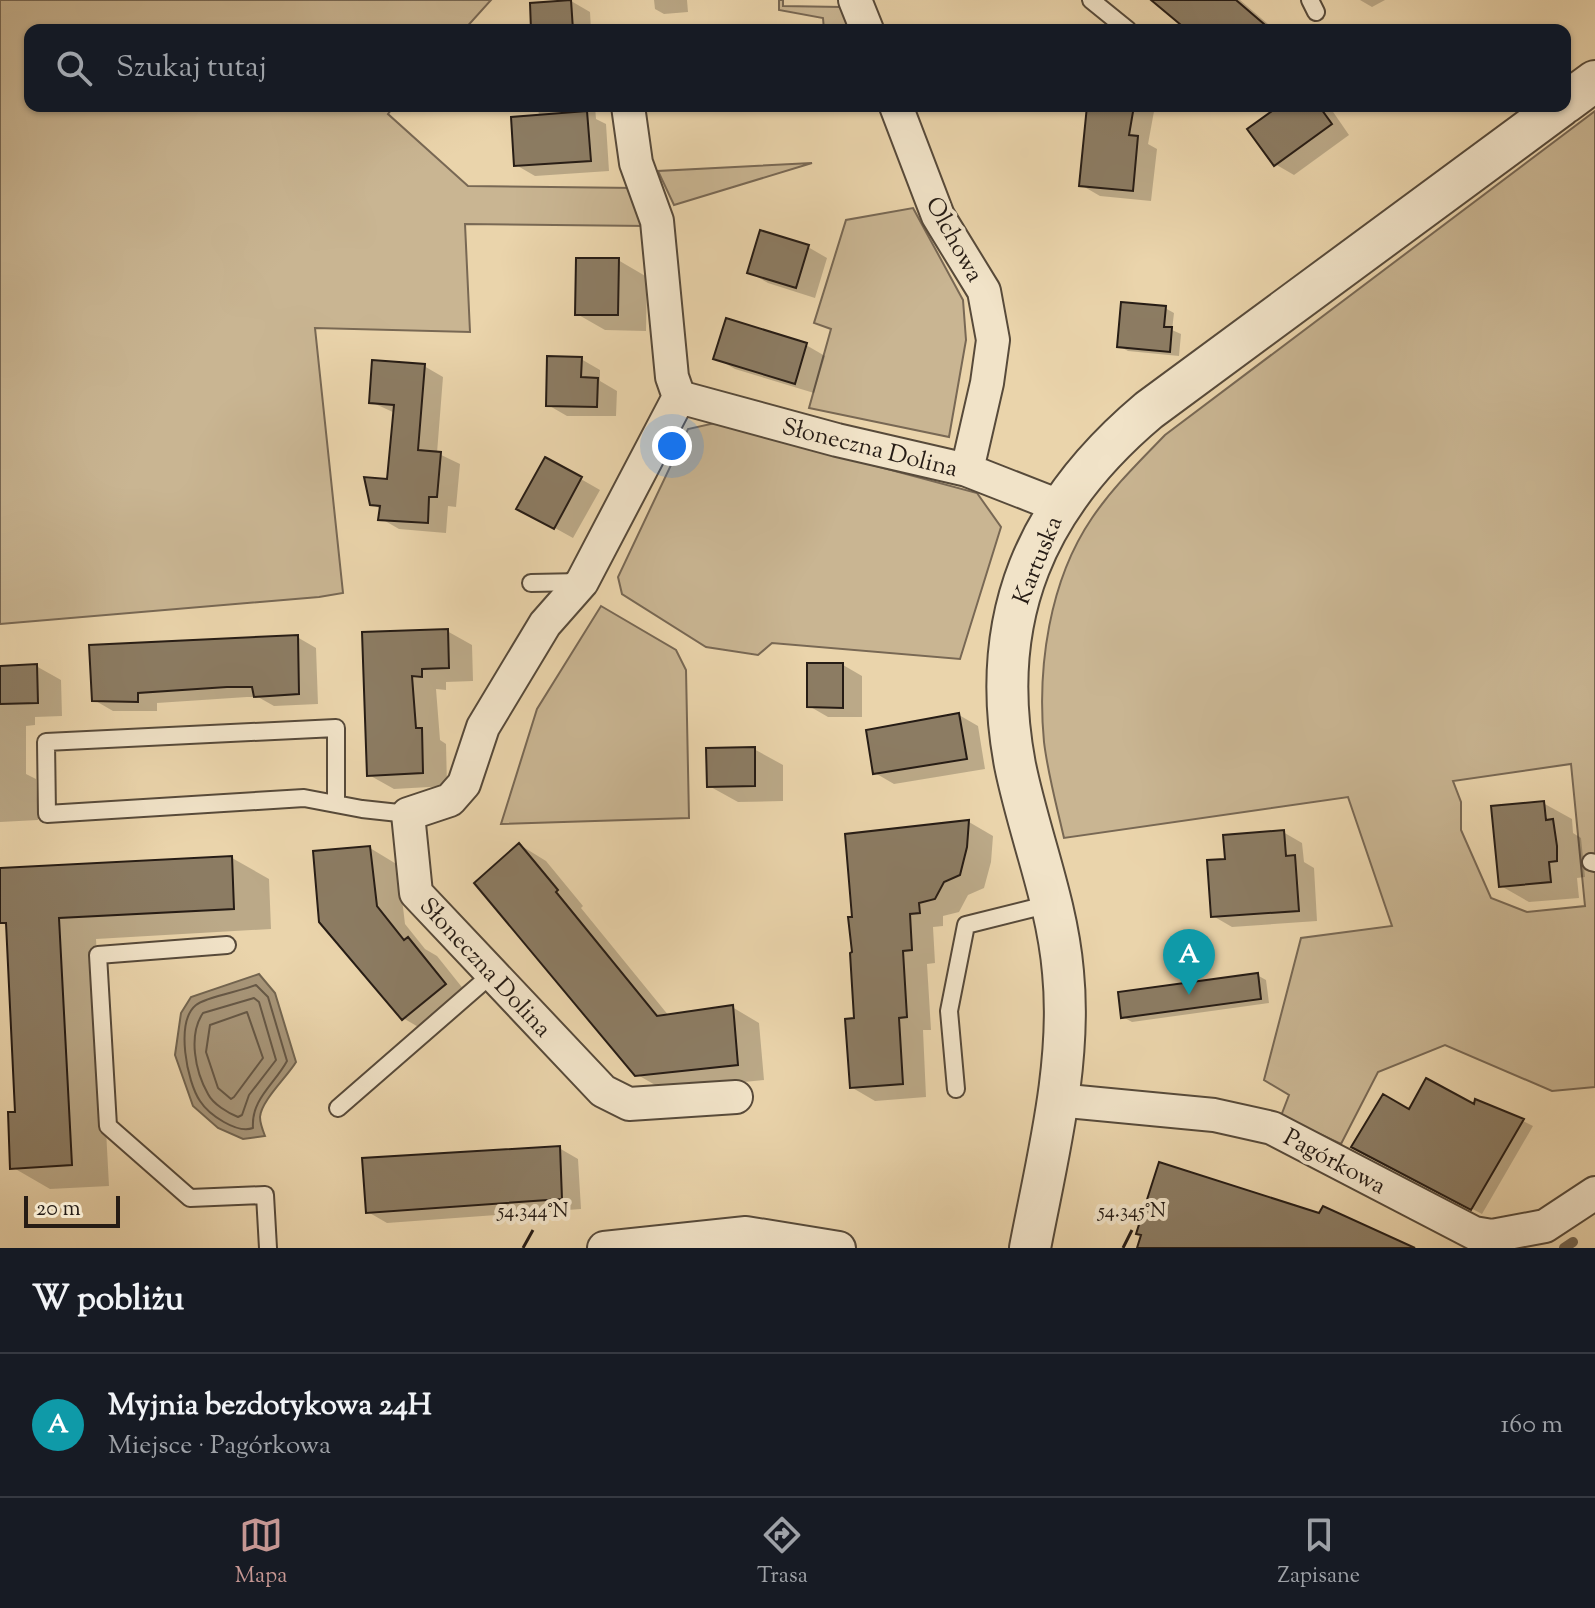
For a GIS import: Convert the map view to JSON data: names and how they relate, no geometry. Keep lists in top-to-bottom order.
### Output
{
  "streets": {
    "street": [
      "Olchowa",
      "Słoneczna Dolina",
      "Kartuska",
      "Pagórkowa"
    ]
  },
  "crossings": [
    ["Olchowa", "Słoneczna Dolina"],
    ["Słoneczna Dolina", "Kartuska"],
    ["Kartuska", "Pagórkowa"]
  ],
  "scale_bar": "20 m",
  "page": {
    "search": "Szukaj tutaj",
    "pins": "A",
    "scale": "20 m",
    "heading": "W pobliżu",
    "list": [
      {
        "mark": "A",
        "name": "Myjnia bezdotykowa 24H",
        "note": "Miejsce · Pagórkowa",
        "value": "160 m"
      }
    ],
    "nav": ["Mapa", "Trasa", "Zapisane"]
  },
  "coordinates": ["54.344°N", "54.345°N"]
}
